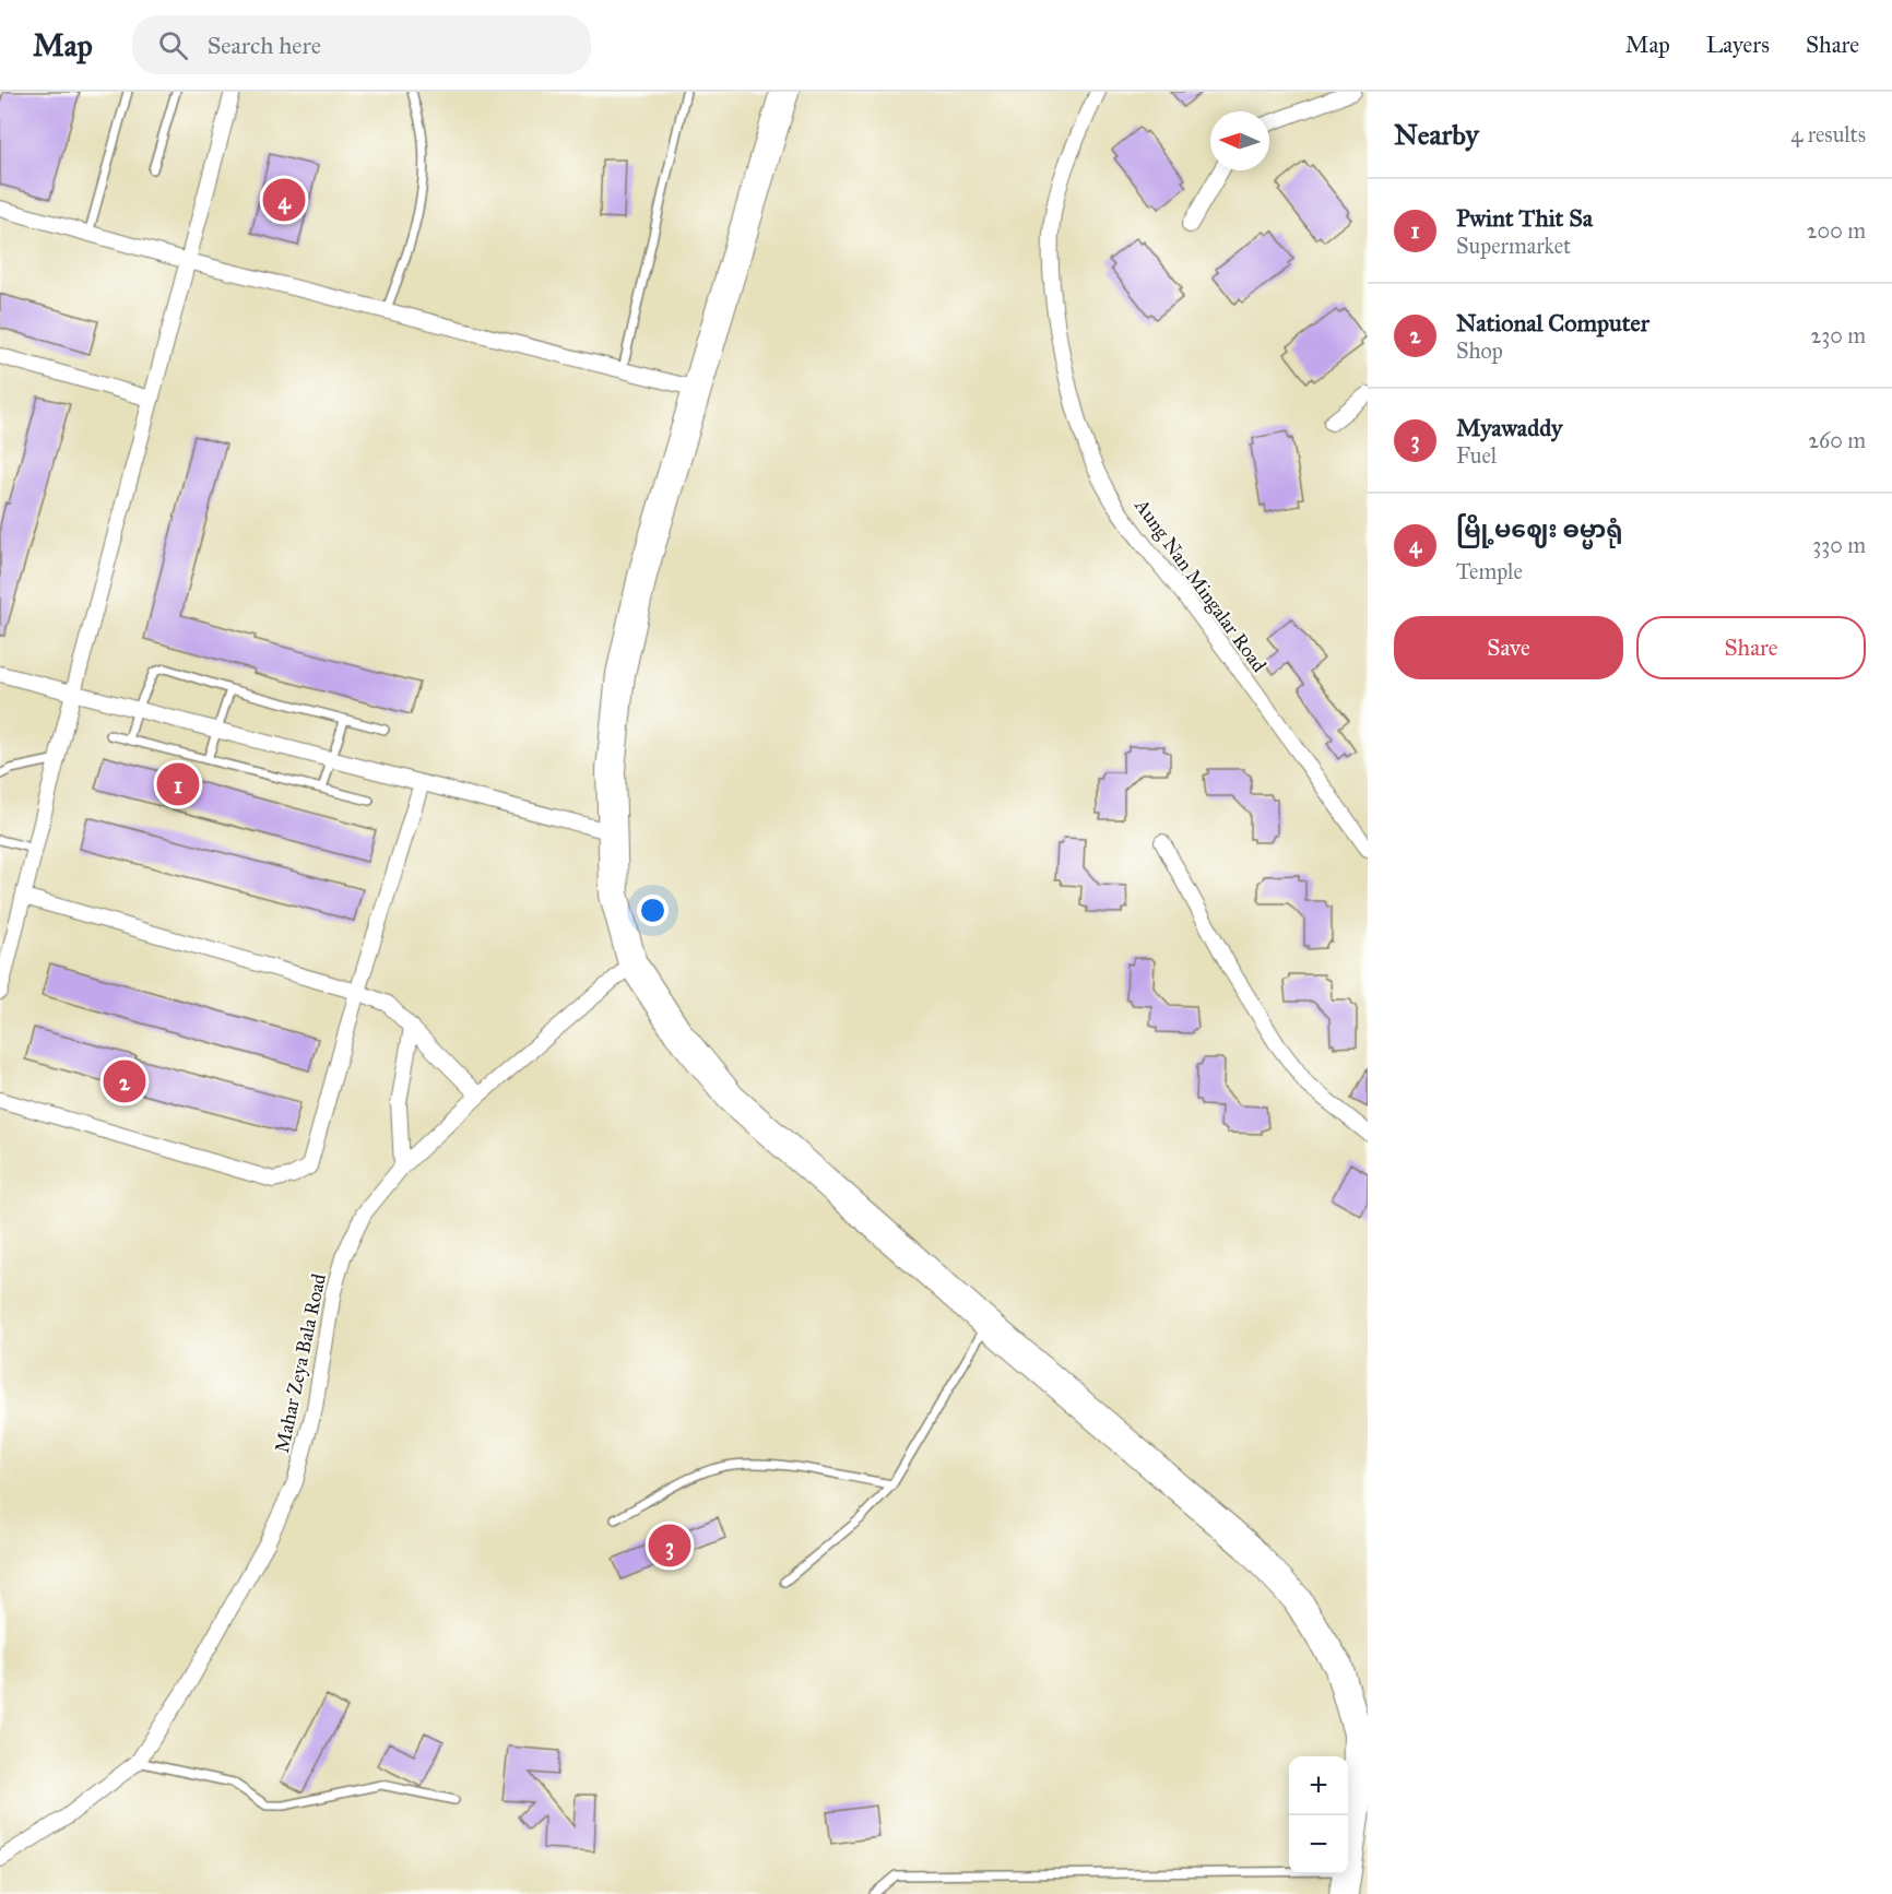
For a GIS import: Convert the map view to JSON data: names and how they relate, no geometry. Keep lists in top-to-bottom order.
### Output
{
  "streets": {
    "street": ["Aung Nan Mingalar Road", "Mahar Zeya Bala Road"]
  },
  "north": "left",
  "page": {
    "header": "Map",
    "search": "Search here",
    "nav": ["Map", "Layers", "Share"],
    "heading": ["Nearby", "4 results"],
    "pins": [
      "4",
      "1",
      "2",
      "3"
    ],
    "list": [
      {
        "mark": "1",
        "name": "Pwint Thit Sa",
        "note": "Supermarket",
        "value": "200 m"
      },
      {
        "mark": "2",
        "name": "National Computer",
        "note": "Shop",
        "value": "230 m"
      },
      {
        "mark": "3",
        "name": "Myawaddy",
        "note": "Fuel",
        "value": "260 m"
      },
      {
        "mark": "4",
        "name": "မြို့မဈေး ဓမ္မာရုံ",
        "note": "Temple",
        "value": "330 m"
      }
    ],
    "buttons": ["Save", "Share"],
    "map_buttons": ["+", "−"]
  }
}
